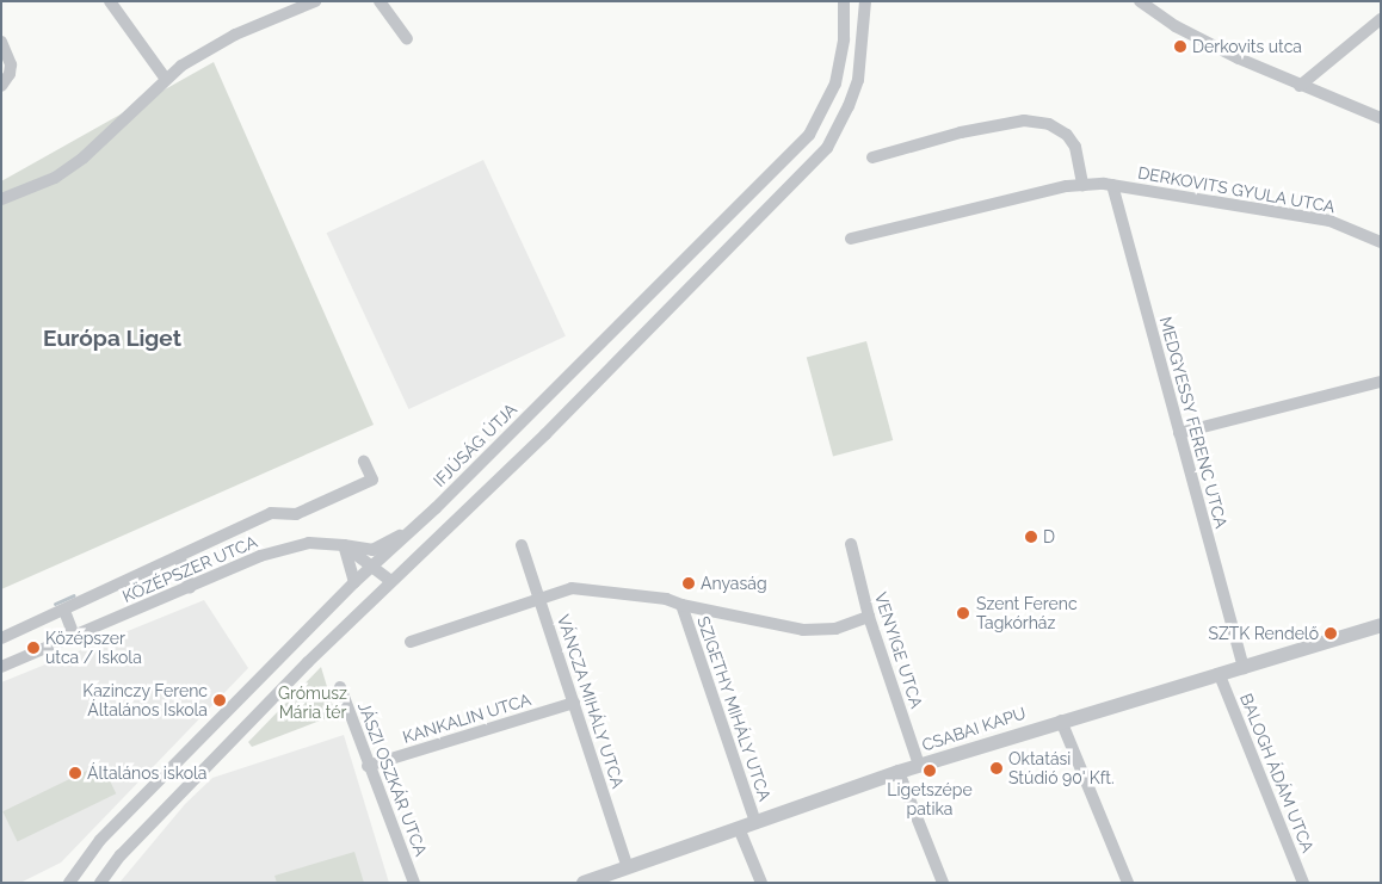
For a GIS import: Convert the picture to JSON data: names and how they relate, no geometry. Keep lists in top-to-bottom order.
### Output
{
  "streets": {
    "street": [
      "DERKOVITS GYULA UTCA",
      "MEDGYESSY FERENC UTCA",
      "IFJÚSÁG ÚTJA",
      "KÖZÉPSZER UTCA",
      "VENYIGE UTCA",
      "VÁNCZA MIHÁLY UTCA",
      "SZIGETHY MIHÁLY UTCA",
      "KANKALIN UTCA",
      "CSABAI KAPU",
      "BALOGH ÁDÁM UTCA",
      "JÁSZI OSZKÁR UTCA"
    ]
  },
  "crossings": [
    ["DERKOVITS GYULA UTCA", "MEDGYESSY FERENC UTCA"],
    ["MEDGYESSY FERENC UTCA", "CSABAI KAPU"],
    ["IFJÚSÁG ÚTJA", "KÖZÉPSZER UTCA"],
    ["VENYIGE UTCA", "CSABAI KAPU"],
    ["VÁNCZA MIHÁLY UTCA", "KANKALIN UTCA"],
    ["VÁNCZA MIHÁLY UTCA", "CSABAI KAPU"],
    ["SZIGETHY MIHÁLY UTCA", "CSABAI KAPU"],
    ["KANKALIN UTCA", "JÁSZI OSZKÁR UTCA"],
    ["CSABAI KAPU", "BALOGH ÁDÁM UTCA"]
  ],
  "districts": ["Európa Liget"],
  "parks": ["Grómusz Mária tér"],
  "places": [
    "Derkovits utca",
    "D",
    "Anyaság",
    "Szent Ferenc Tagkórház",
    "SZTK Rendelő",
    "Középszer utca / Iskola",
    "Kazinczy Ferenc Általános Iskola",
    "Oktatási Stúdió 90' Kft.",
    "Ligetszépe patika",
    "Általános iskola"
  ]
}
